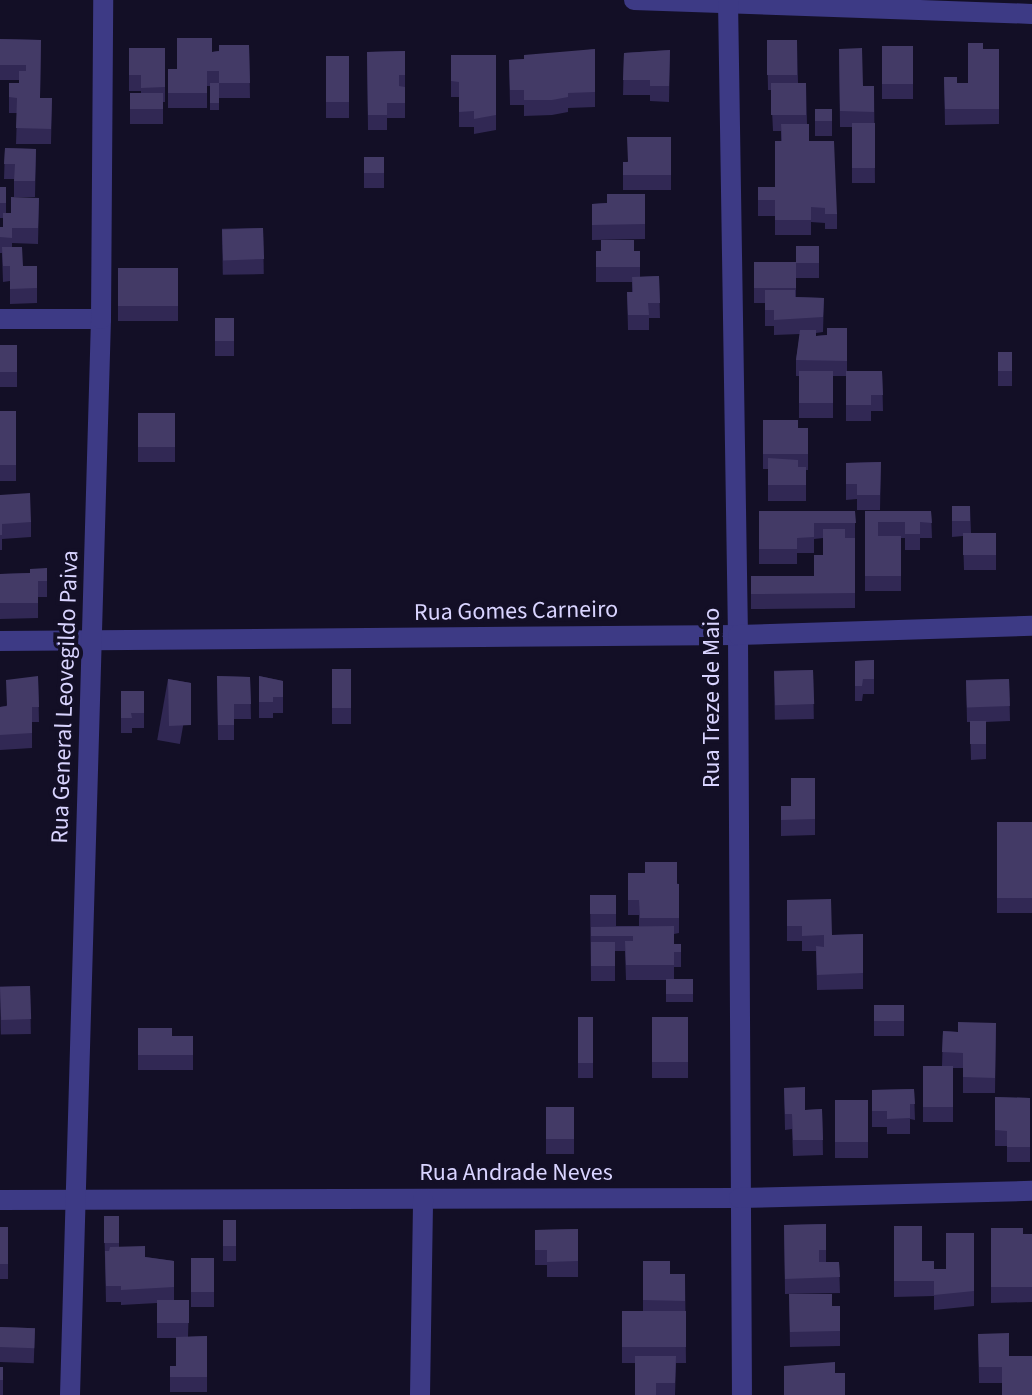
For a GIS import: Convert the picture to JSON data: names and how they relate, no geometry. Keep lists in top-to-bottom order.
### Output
{
  "streets": {
    "street": [
      "Rua Gomes Carneiro",
      "Rua General Leovegildo Paiva",
      "Rua Treze de Maio",
      "Rua Andrade Neves"
    ]
  },
  "crossings": [
    ["Rua Gomes Carneiro", "Rua General Leovegildo Paiva"],
    ["Rua Gomes Carneiro", "Rua Treze de Maio"],
    ["Rua General Leovegildo Paiva", "Rua Andrade Neves"],
    ["Rua Treze de Maio", "Rua Andrade Neves"]
  ]
}
